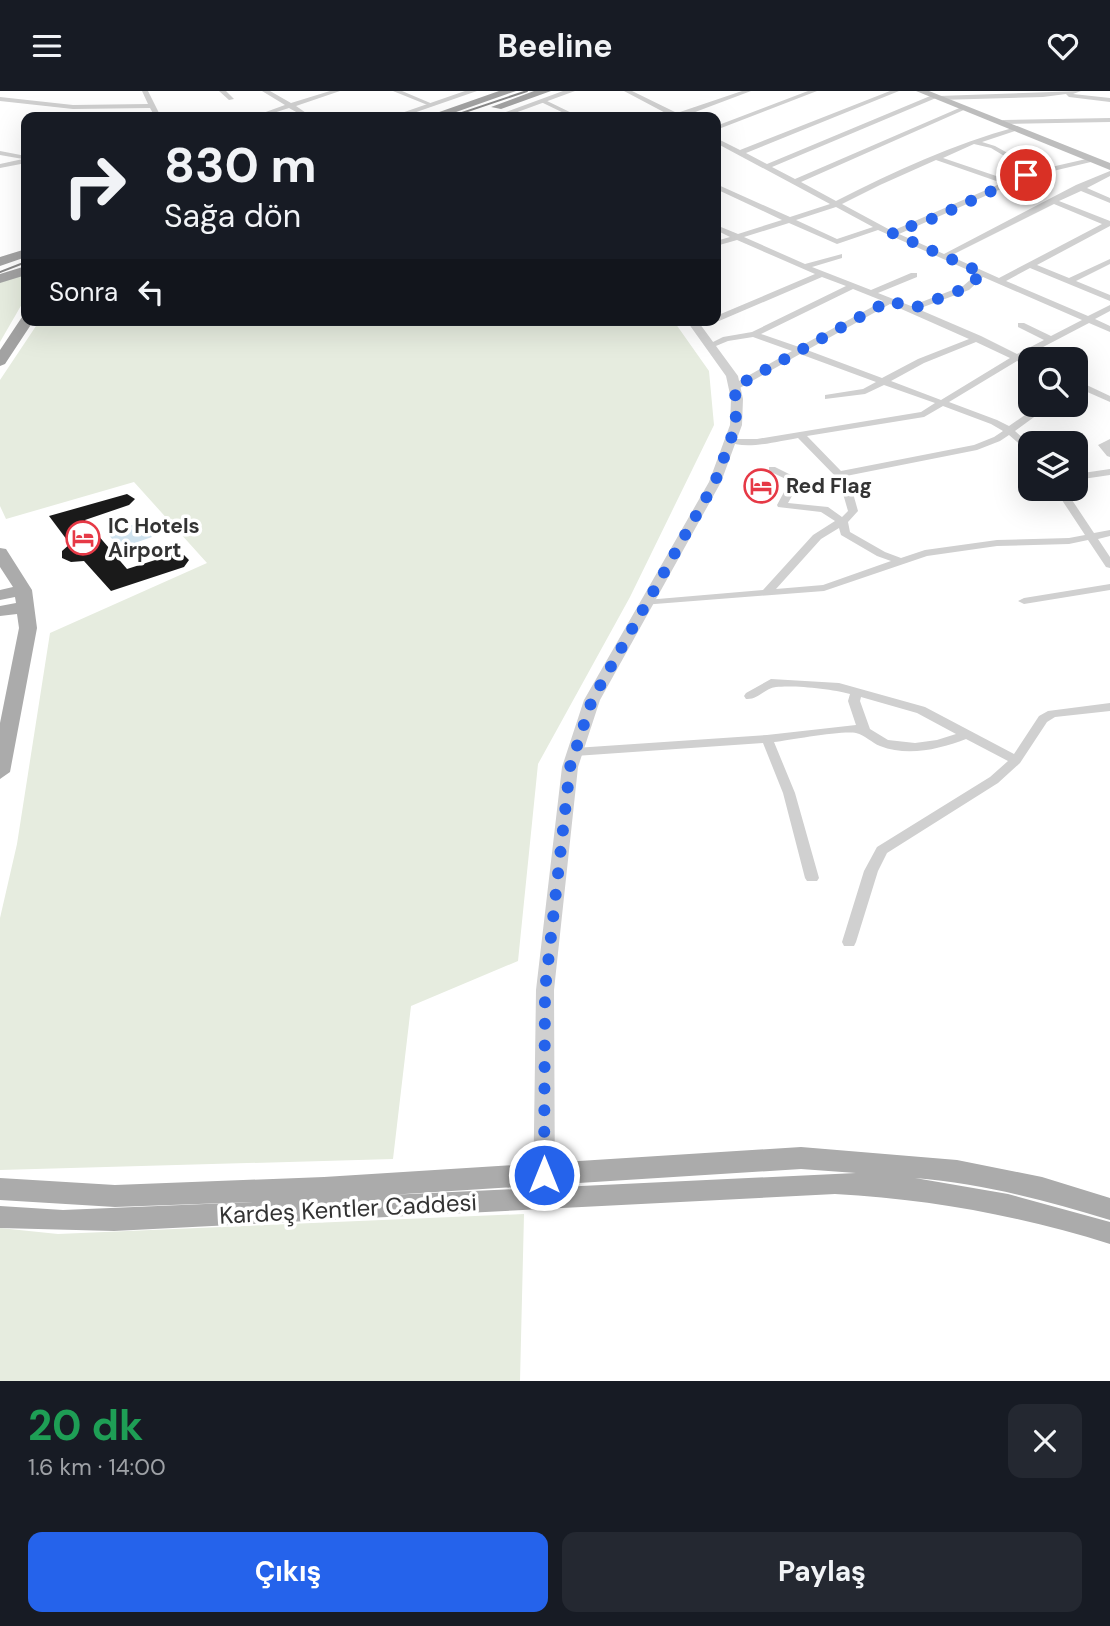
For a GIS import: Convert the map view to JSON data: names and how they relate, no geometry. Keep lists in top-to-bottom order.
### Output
{
  "streets": {
    "main road": ["Kardeş Kentler Caddesi"]
  },
  "places": {
    "hotel": ["Red Flag", "IC Hotels Airport"]
  },
  "page": {
    "header": "Beeline",
    "turn": ["830 m", "Sağa dön"],
    "then": "Sonra",
    "heading": ["20 dk", "1.6 km · 14:00"],
    "buttons": ["Çıkış", "Paylaş"]
  }
}
